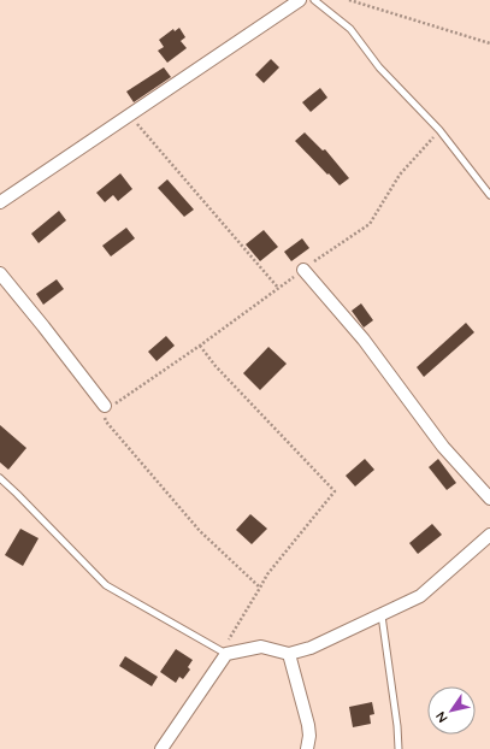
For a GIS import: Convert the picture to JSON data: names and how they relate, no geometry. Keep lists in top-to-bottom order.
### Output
{
  "north": "bottom left"
}
